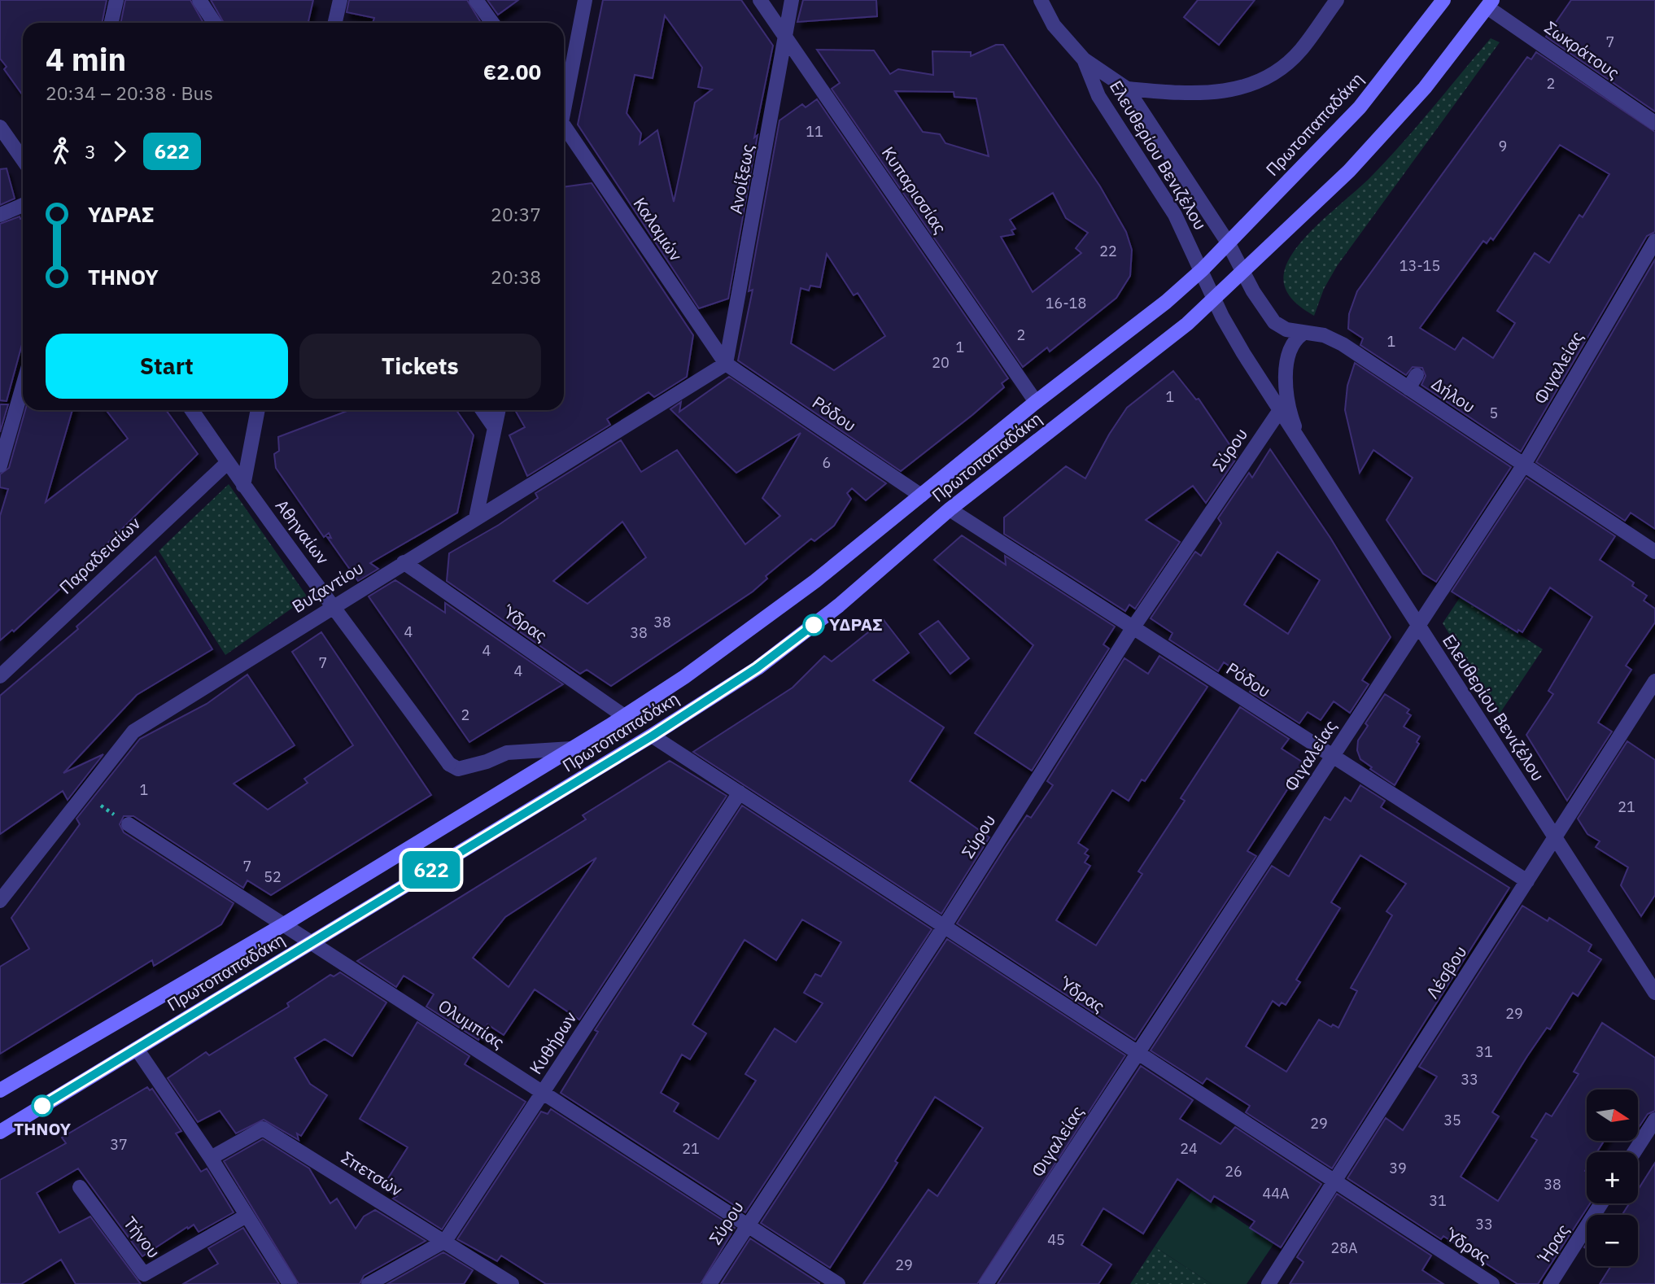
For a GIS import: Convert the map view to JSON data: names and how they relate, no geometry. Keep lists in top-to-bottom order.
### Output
{
  "streets": {
    "main road": ["Πρωτοπαπαδάκη"],
    "street": [
      "Σωκράτους",
      "Ελευθερίου Βενιζέλου",
      "Ανοίξεως",
      "Κυπαρισσίας",
      "Καλαμών",
      "Φιγαλείας",
      "Δήλου",
      "Ρόδου",
      "Σύρου",
      "Αθηναίων",
      "Παραδεισίων",
      "Βυζαντίου",
      "Ύδρας",
      "Λέσβου",
      "Ολυμπίας",
      "Κυθήρων",
      "Σπετσών",
      "Τήνου",
      "Ήρας"
    ]
  },
  "crossings": [
    ["Πρωτοπαπαδάκη", "Ελευθερίου Βενιζέλου"],
    ["Πρωτοπαπαδάκη", "Κυπαρισσίας"],
    ["Πρωτοπαπαδάκη", "Δήλου"],
    ["Πρωτοπαπαδάκη", "Ρόδου"],
    ["Πρωτοπαπαδάκη", "Αθηναίων"],
    ["Πρωτοπαπαδάκη", "Ύδρας"],
    ["Πρωτοπαπαδάκη", "Ολυμπίας"],
    ["Ελευθερίου Βενιζέλου", "Φιγαλείας"],
    ["Ελευθερίου Βενιζέλου", "Δήλου"],
    ["Ελευθερίου Βενιζέλου", "Σύρου"],
    ["Ελευθερίου Βενιζέλου", "Λέσβου"],
    ["Ανοίξεως", "Κυπαρισσίας"],
    ["Ανοίξεως", "Καλαμών"],
    ["Ανοίξεως", "Ρόδου"],
    ["Ανοίξεως", "Βυζαντίου"],
    ["Καλαμών", "Ρόδου"],
    ["Καλαμών", "Βυζαντίου"],
    ["Φιγαλείας", "Δήλου"],
    ["Φιγαλείας", "Ρόδου"],
    ["Φιγαλείας", "Ύδρας"],
    ["Ρόδου", "Σύρου"],
    ["Ρόδου", "Βυζαντίου"],
    ["Ρόδου", "Λέσβου"],
    ["Σύρου", "Ύδρας"],
    ["Σύρου", "Ολυμπίας"],
    ["Αθηναίων", "Παραδεισίων"],
    ["Αθηναίων", "Βυζαντίου"],
    ["Βυζαντίου", "Ύδρας"],
    ["Ύδρας", "Λέσβου"],
    ["Ύδρας", "Κυθήρων"],
    ["Ολυμπίας", "Κυθήρων"],
    ["Κυθήρων", "Σπετσών"]
  ],
  "places": ["ΥΔΡΑΣ", "ΤΗΝΟΥ"],
  "lines": ["bus line 622"],
  "house_numbers": [
    "7",
    "2",
    "11",
    "9",
    "22",
    "13-15",
    "16-18",
    "2",
    "1",
    "1",
    "20",
    "1",
    "5",
    "6",
    "38",
    "4",
    "38",
    "4",
    "7",
    "4",
    "2",
    "1",
    "21",
    "7",
    "52",
    "29",
    "31",
    "33",
    "35",
    "29",
    "37",
    "21",
    "24",
    "39",
    "26",
    "38",
    "44Α",
    "31",
    "33",
    "45",
    "28Α",
    "29"
  ],
  "north": "right",
  "page": {
    "on_map": "622",
    "heading": ["4 min", "20:34 – 20:38 · Bus", "€2.00"],
    "legs": ["3", "622"],
    "list": [
      {
        "name": "ΥΔΡΑΣ",
        "value": "20:37"
      },
      {
        "name": "ΤΗΝΟΥ",
        "value": "20:38"
      }
    ],
    "buttons": ["Start", "Tickets"],
    "map_buttons": ["+", "−"]
  }
}
